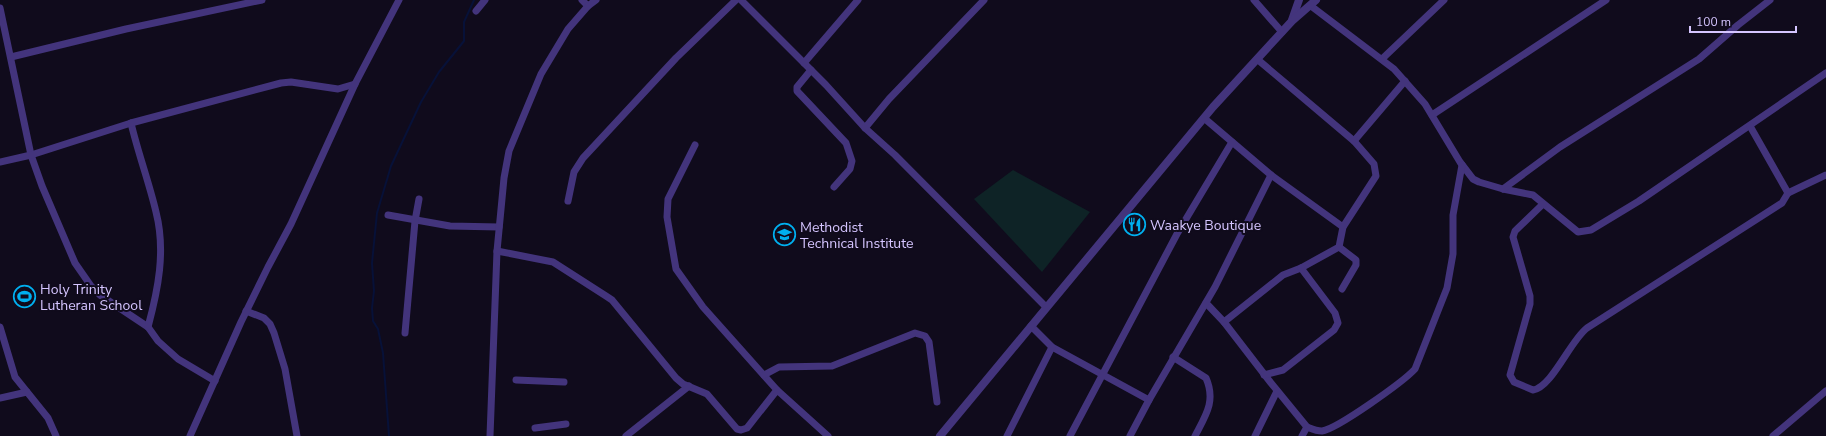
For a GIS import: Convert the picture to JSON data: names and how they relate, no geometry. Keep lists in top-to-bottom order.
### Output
{
  "places": {
    "restaurant": ["Waakye Boutique"],
    "school or university": ["Methodist Technical Institute"],
    "sports": ["Holy Trinity Lutheran School"]
  },
  "scale_bar": "100 m"
}
